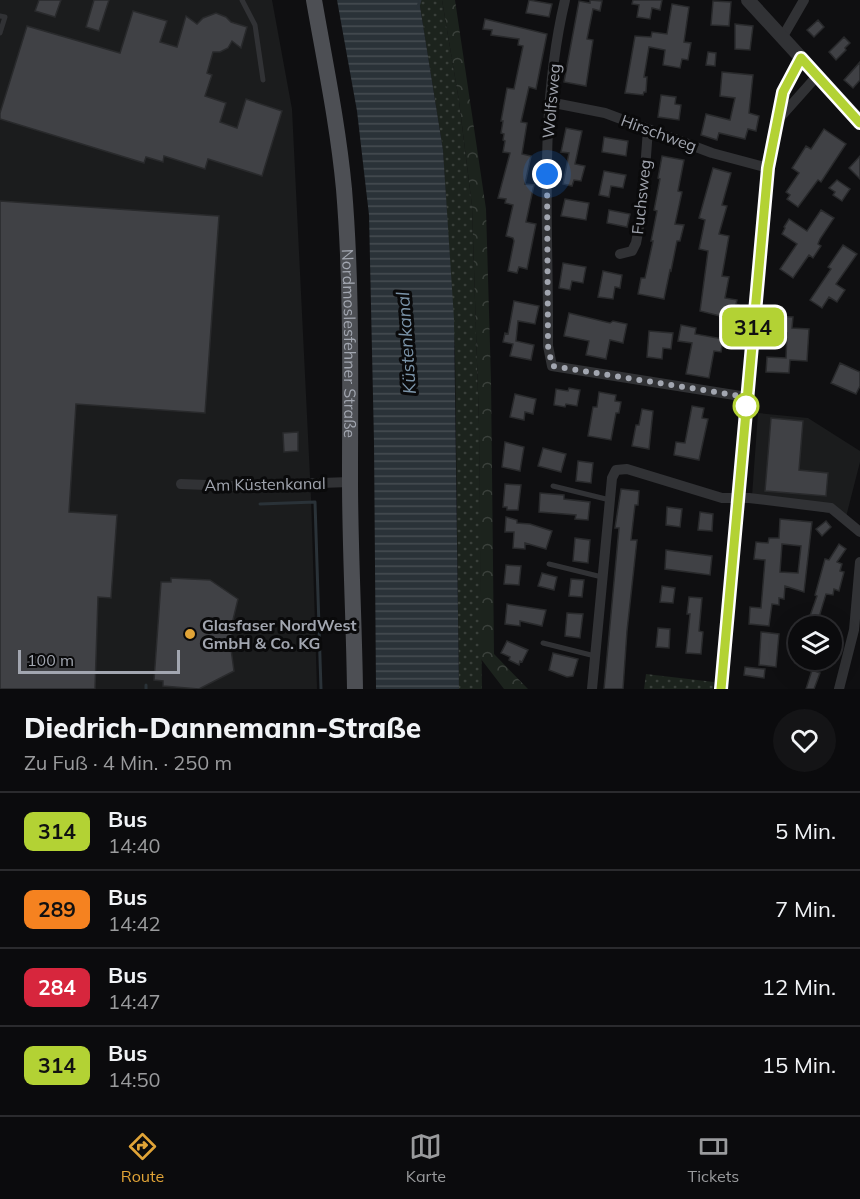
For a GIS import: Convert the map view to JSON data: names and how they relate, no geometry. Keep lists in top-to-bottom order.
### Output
{
  "streets": {
    "main road": ["Nordmoslesfehner Straße"],
    "street": [
      "Wolfsweg",
      "Hirschweg",
      "Fuchsweg",
      "Am Küstenkanal"
    ]
  },
  "crossings": [
    ["Wolfsweg", "Hirschweg"],
    ["Hirschweg", "Fuchsweg"],
    ["Nordmoslesfehner Straße", "Am Küstenkanal"]
  ],
  "water": ["Küstenkanal"],
  "places": ["Glasfaser NordWest GmbH & Co. KG"],
  "lines": ["bus line 314"],
  "scale_bar": "100 m",
  "page": {
    "on_map": "314",
    "scale": "100 m",
    "heading": ["Diedrich-Dannemann-Straße", "Zu Fuß · 4 Min. · 250 m"],
    "list": [
      {
        "mark": "314",
        "name": "Bus",
        "note": "14:40",
        "value": "5 Min."
      },
      {
        "mark": "289",
        "name": "Bus",
        "note": "14:42",
        "value": "7 Min."
      },
      {
        "mark": "284",
        "name": "Bus",
        "note": "14:47",
        "value": "12 Min."
      },
      {
        "mark": "314",
        "name": "Bus",
        "note": "14:50",
        "value": "15 Min."
      }
    ],
    "tabs": ["Route", "Karte", "Tickets"]
  }
}
